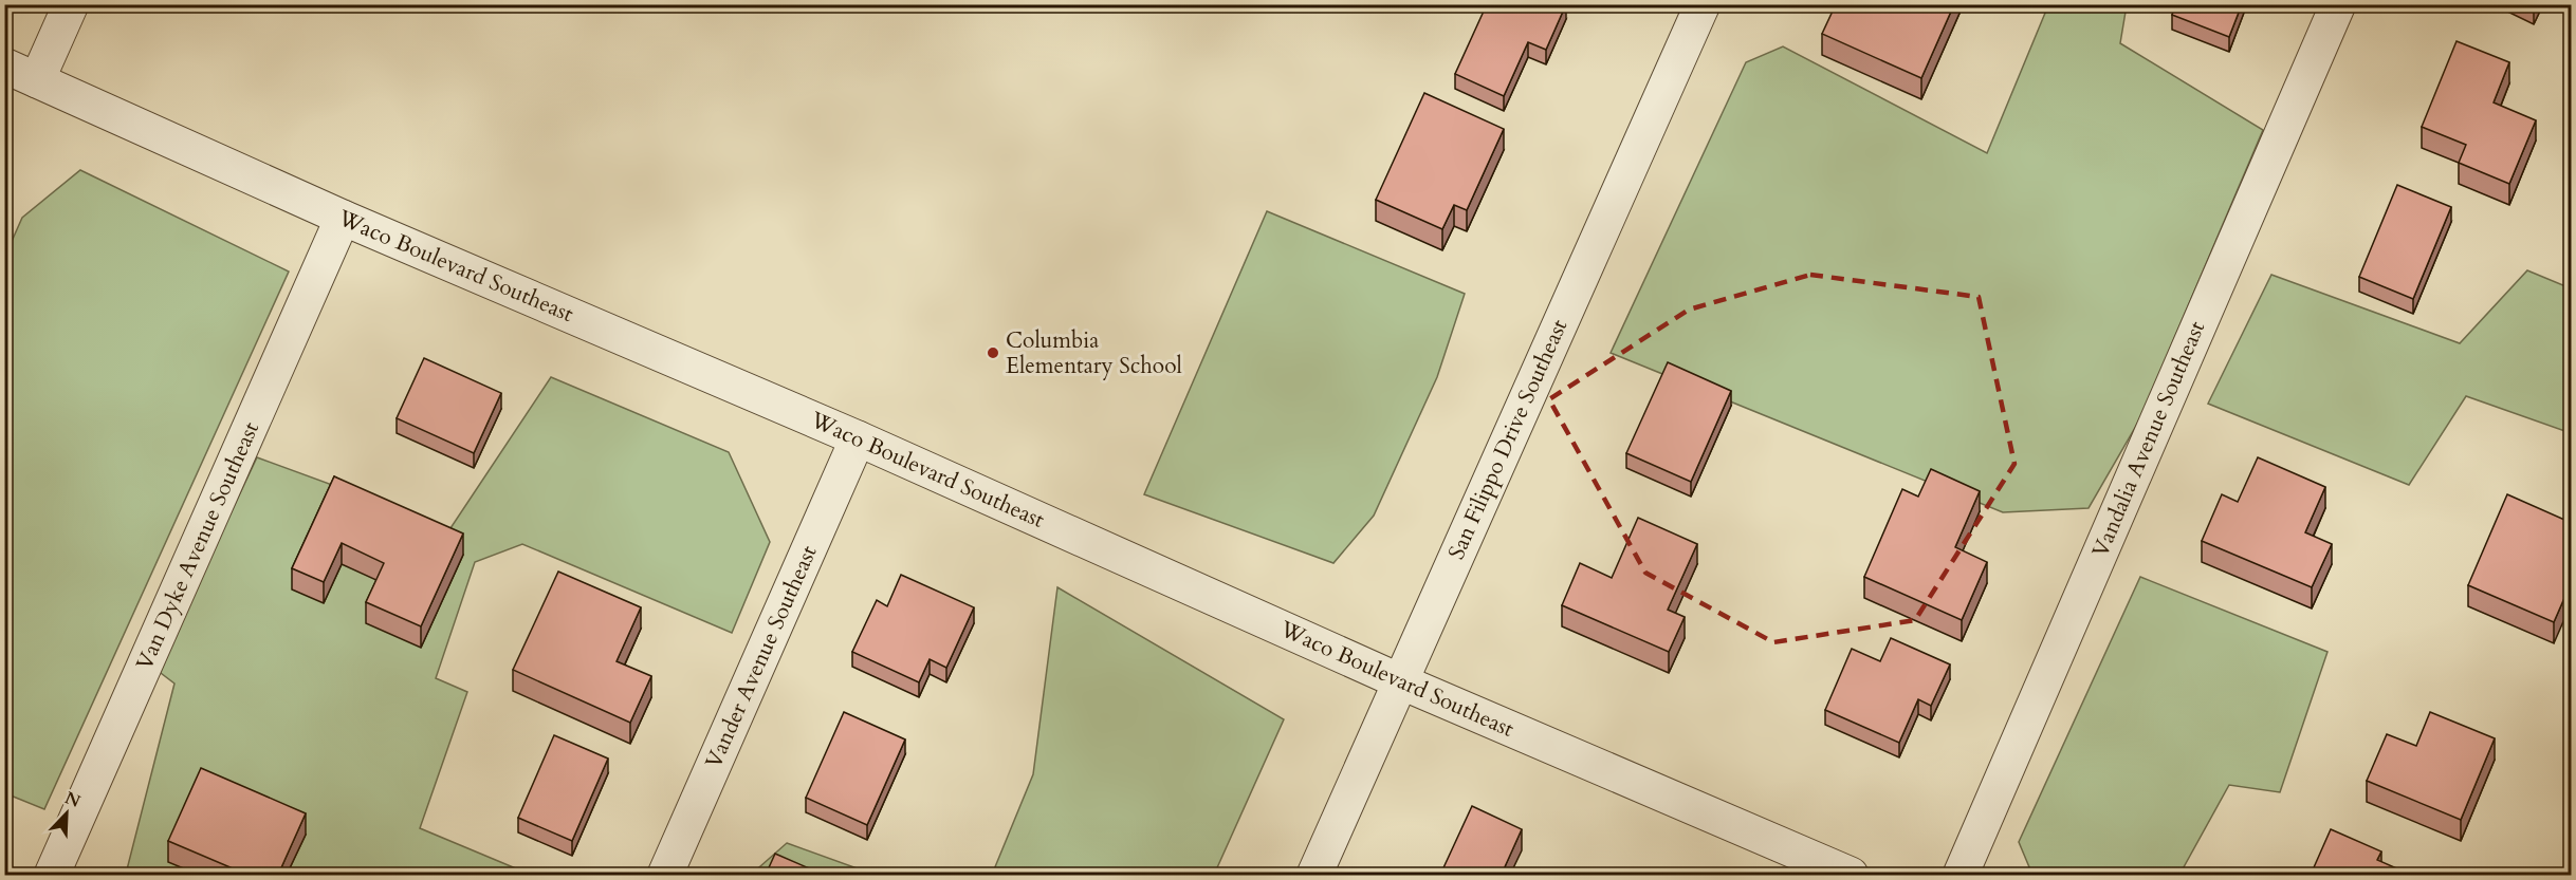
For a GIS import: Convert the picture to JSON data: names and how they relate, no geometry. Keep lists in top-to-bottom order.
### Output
{
  "streets": {
    "street": [
      "Waco Boulevard Southeast",
      "San Filippo Drive Southeast",
      "Vandalia Avenue Southeast",
      "Van Dyke Avenue Southeast",
      "Vander Avenue Southeast"
    ]
  },
  "crossings": [
    ["Waco Boulevard Southeast", "San Filippo Drive Southeast"],
    ["Waco Boulevard Southeast", "Van Dyke Avenue Southeast"],
    ["Waco Boulevard Southeast", "Vander Avenue Southeast"]
  ],
  "places": ["Columbia Elementary School"],
  "north": "top right"
}
